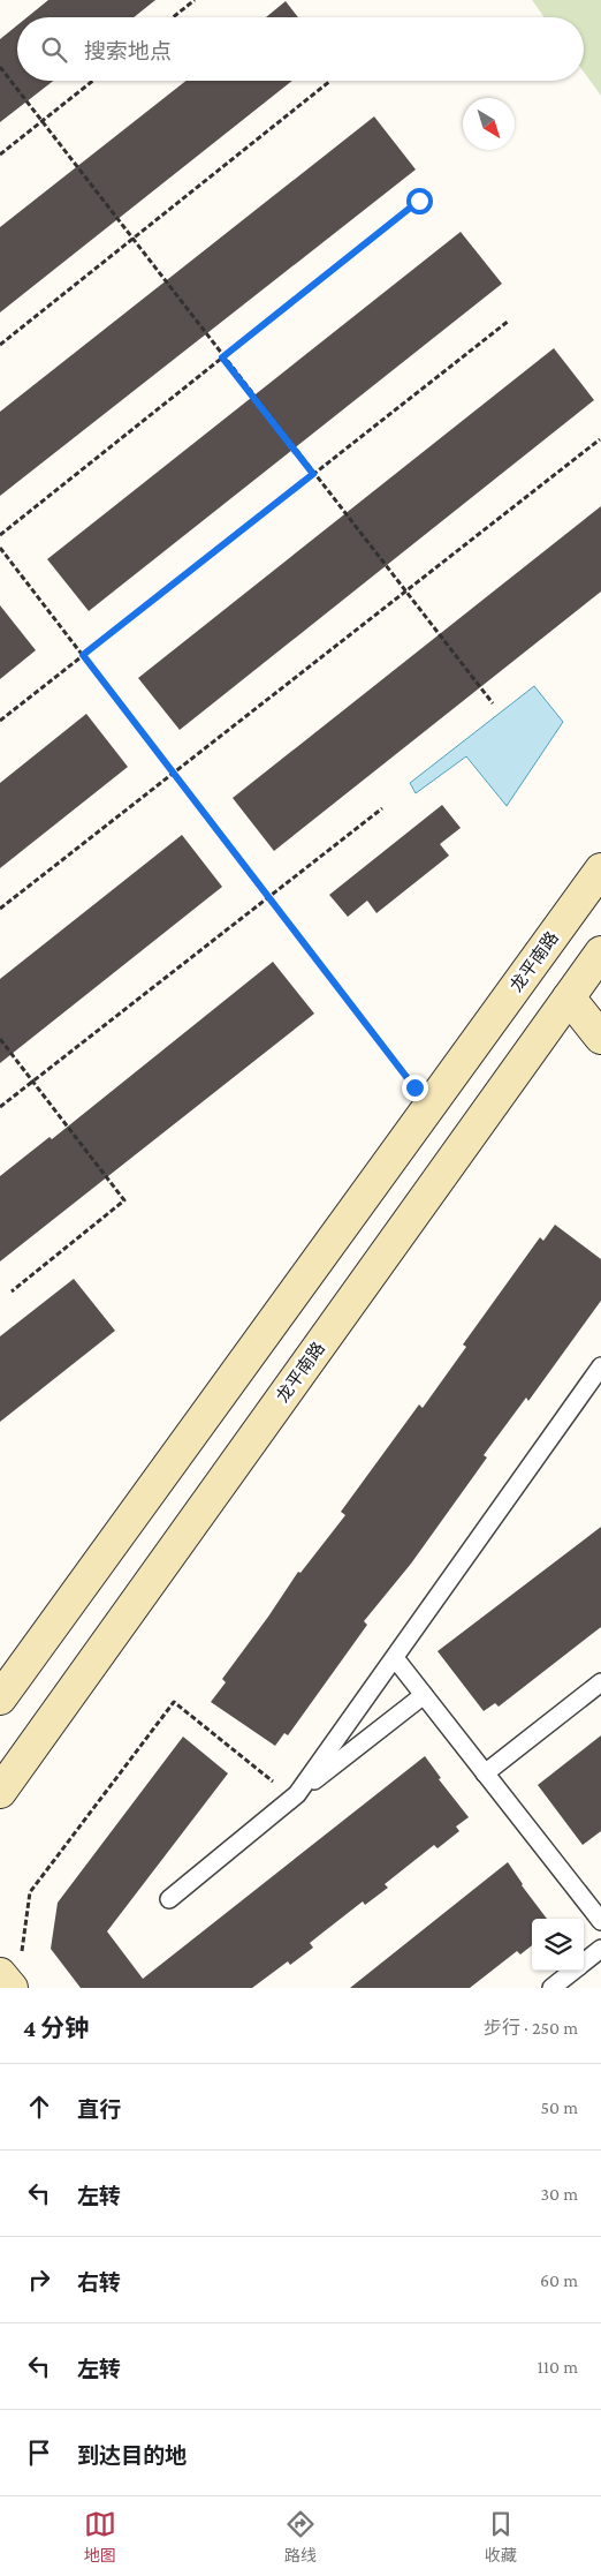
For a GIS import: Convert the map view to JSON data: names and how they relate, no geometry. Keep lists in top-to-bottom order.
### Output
{
  "streets": {
    "street": ["龙平南路"]
  },
  "north": "bottom right",
  "page": {
    "search": "搜索地点",
    "heading": ["4 分钟", "步行 · 250 m"],
    "list": [
      ["直行", "50 m"],
      ["左转", "30 m"],
      ["右转", "60 m"],
      ["左转", "110 m"],
      "到达目的地"
    ],
    "nav": ["地图", "路线", "收藏"]
  }
}
